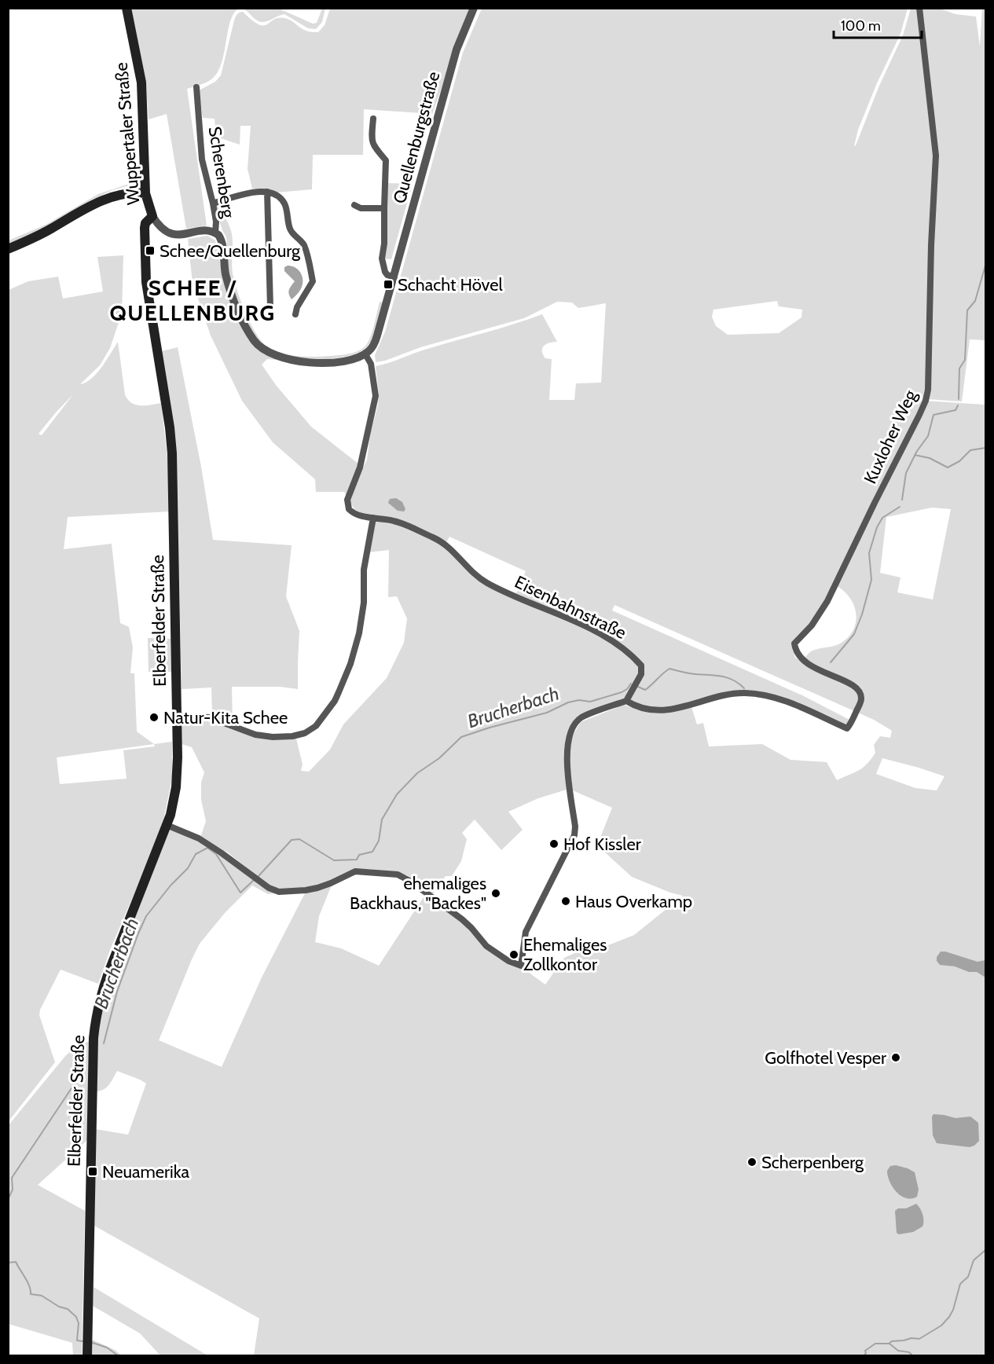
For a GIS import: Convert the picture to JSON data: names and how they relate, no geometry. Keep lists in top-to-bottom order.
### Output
{
  "streets": {
    "main road": ["Wuppertaler Straße", "Elberfelder Straße"],
    "street": [
      "Quellenburgstraße",
      "Scherenberg",
      "Kuxloher Weg",
      "Eisenbahnstraße"
    ]
  },
  "crossings": [
    ["Wuppertaler Straße", "Scherenberg"],
    ["Wuppertaler Straße", "Elberfelder Straße"],
    ["Kuxloher Weg", "Eisenbahnstraße"]
  ],
  "districts": ["SCHEE / QUELLENBURG"],
  "water": ["Brucherbach"],
  "places": {
    "transit": ["Schee/Quellenburg", "Schacht Hövel", "Neuamerika"],
    "other": [
      "Natur-Kita Schee",
      "Hof Kissler",
      "ehemaliges Backhaus, \"Backes\"",
      "Haus Overkamp",
      "Ehemaliges Zollkontor",
      "Golfhotel Vesper",
      "Scherpenberg"
    ]
  },
  "scale_bar": "100 m"
}
